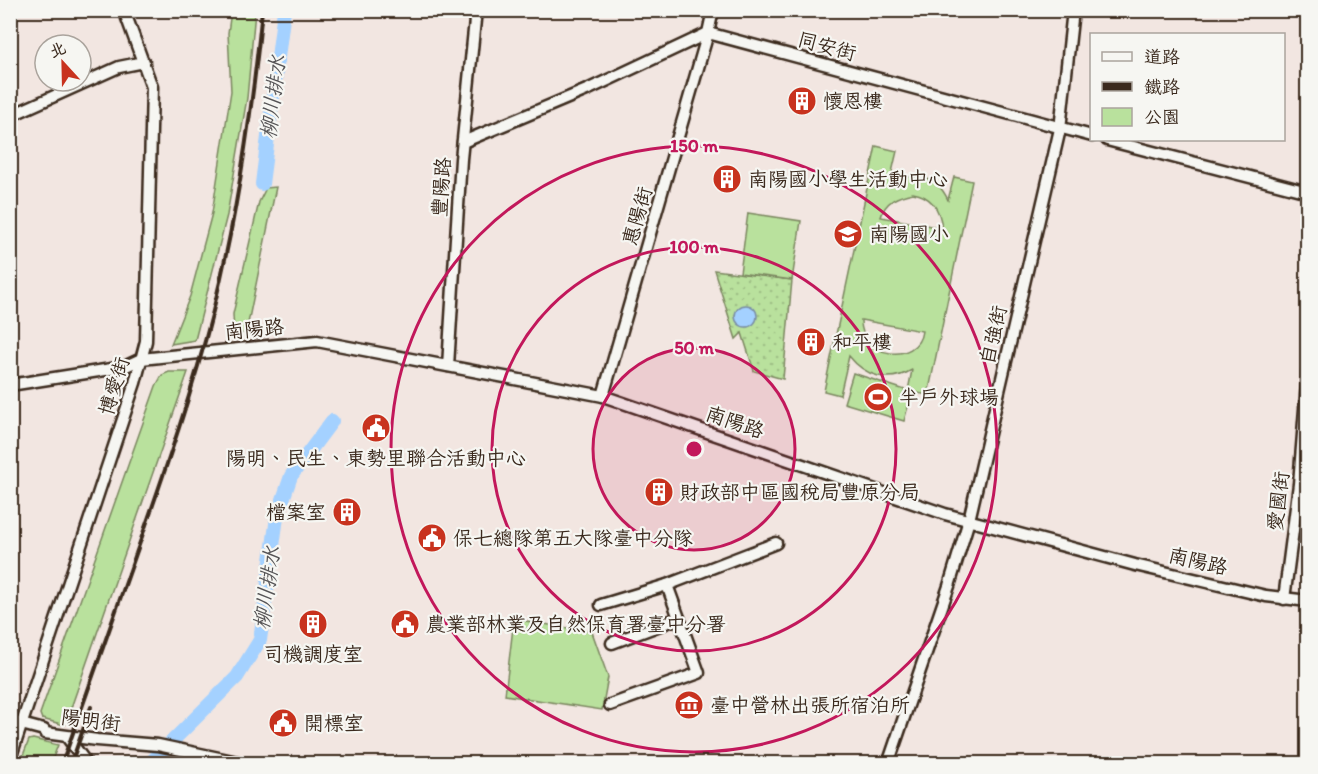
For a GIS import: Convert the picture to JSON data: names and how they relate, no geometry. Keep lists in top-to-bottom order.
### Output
{
  "streets": {
    "street": [
      "同安街",
      "豐陽路",
      "惠陽街",
      "南陽路",
      "自強街",
      "博愛街",
      "愛國街",
      "陽明街"
    ]
  },
  "crossings": [
    ["同安街", "惠陽街"],
    ["同安街", "自強街"],
    ["豐陽路", "南陽路"],
    ["惠陽街", "南陽路"],
    ["南陽路", "自強街"],
    ["南陽路", "博愛街"],
    ["南陽路", "愛國街"],
    ["博愛街", "陽明街"]
  ],
  "water": ["柳川排水"],
  "places": {
    "building": [
      "懷恩樓",
      "南陽國小學生活動中心",
      "和平樓",
      "財政部中區國稅局豐原分局",
      "檔案室",
      "司機調度室"
    ],
    "school or university": ["南陽國小"],
    "sports": ["半戶外球場"],
    "public building": [
      "陽明、民生、東勢里聯合活動中心",
      "保七總隊第五大隊臺中分隊",
      "農業部林業及自然保育署臺中分署",
      "開標室"
    ],
    "museum": ["臺中營林出張所宿泊所"]
  },
  "legend": ["道路", "鐵路", "公園"],
  "north": "top",
  "rings": ["150 m", "100 m", "50 m"]
}
